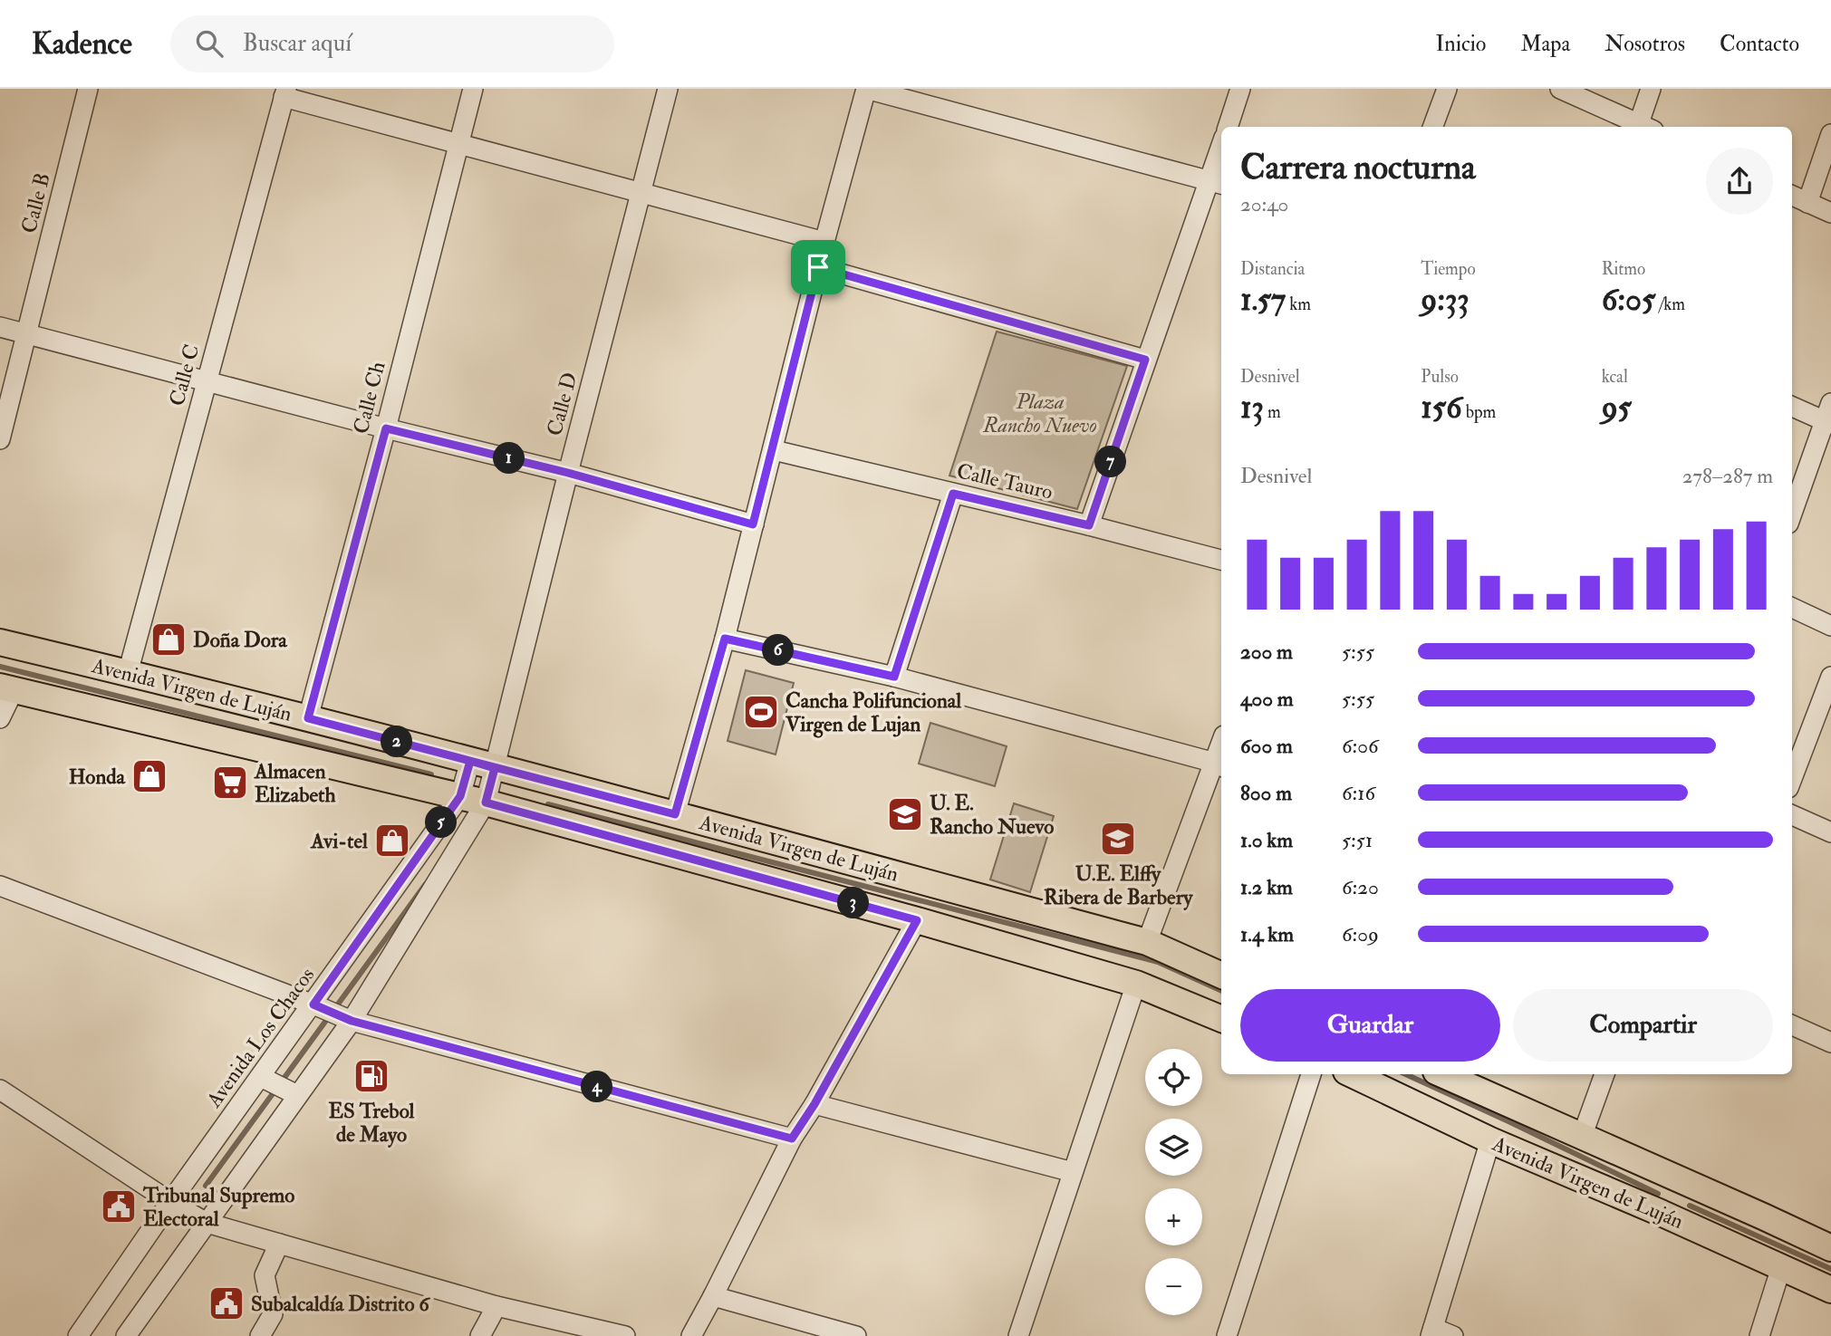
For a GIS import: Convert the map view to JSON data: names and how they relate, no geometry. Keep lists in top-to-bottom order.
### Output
{
  "streets": {
    "main road": ["Avenida Virgen de Luján"],
    "street": [
      "Calle B",
      "Calle C",
      "Calle Ch",
      "Calle D",
      "Calle Tauro",
      "Avenida Los Chacos"
    ]
  },
  "crossings": [
    ["Calle C", "Avenida Virgen de Luján"],
    ["Calle Ch", "Avenida Virgen de Luján"],
    ["Calle D", "Avenida Virgen de Luján"],
    ["Avenida Virgen de Luján", "Avenida Los Chacos"]
  ],
  "parks": ["Plaza Rancho Nuevo"],
  "places": {
    "shop": ["Doña Dora", "Honda", "Avi-tel"],
    "sports": ["Cancha Polifuncional Virgen de Lujan"],
    "supermarket": ["Almacen Elizabeth"],
    "school or university": ["U. E. Rancho Nuevo", "U.E. Elffy Ribera de Barbery"],
    "fuel station": ["ES Trebol de Mayo"],
    "public building": ["Tribunal Supremo Electoral", "Subalcaldía Distrito 6"]
  },
  "page": {
    "header": "Kadence",
    "search": "Buscar aquí",
    "nav": [
      "Inicio",
      "Mapa",
      "Nosotros",
      "Contacto"
    ],
    "heading": ["Carrera nocturna", "20:40"],
    "stats": [
      ["Distancia", "1.57 km"],
      ["Tiempo", "9:33"],
      ["Ritmo", "6:05 /km"],
      ["Desnivel", "13 m"],
      ["Pulso", "156 bpm"],
      ["kcal", "95"]
    ],
    "pins": [
      "1",
      "7",
      "6",
      "2",
      "5",
      "3",
      "4"
    ],
    "chart": ["Desnivel", "278–287 m"],
    "list": [
      {
        "name": "200 m",
        "note": "5:55"
      },
      {
        "name": "400 m",
        "note": "5:55"
      },
      {
        "name": "600 m",
        "note": "6:06"
      },
      {
        "name": "800 m",
        "note": "6:16"
      },
      {
        "name": "1.0 km",
        "note": "5:51"
      },
      {
        "name": "1.2 km",
        "note": "6:20"
      },
      {
        "name": "1.4 km",
        "note": "6:09"
      }
    ],
    "buttons": ["Guardar", "Compartir"],
    "map_buttons": ["+", "−"]
  }
}
